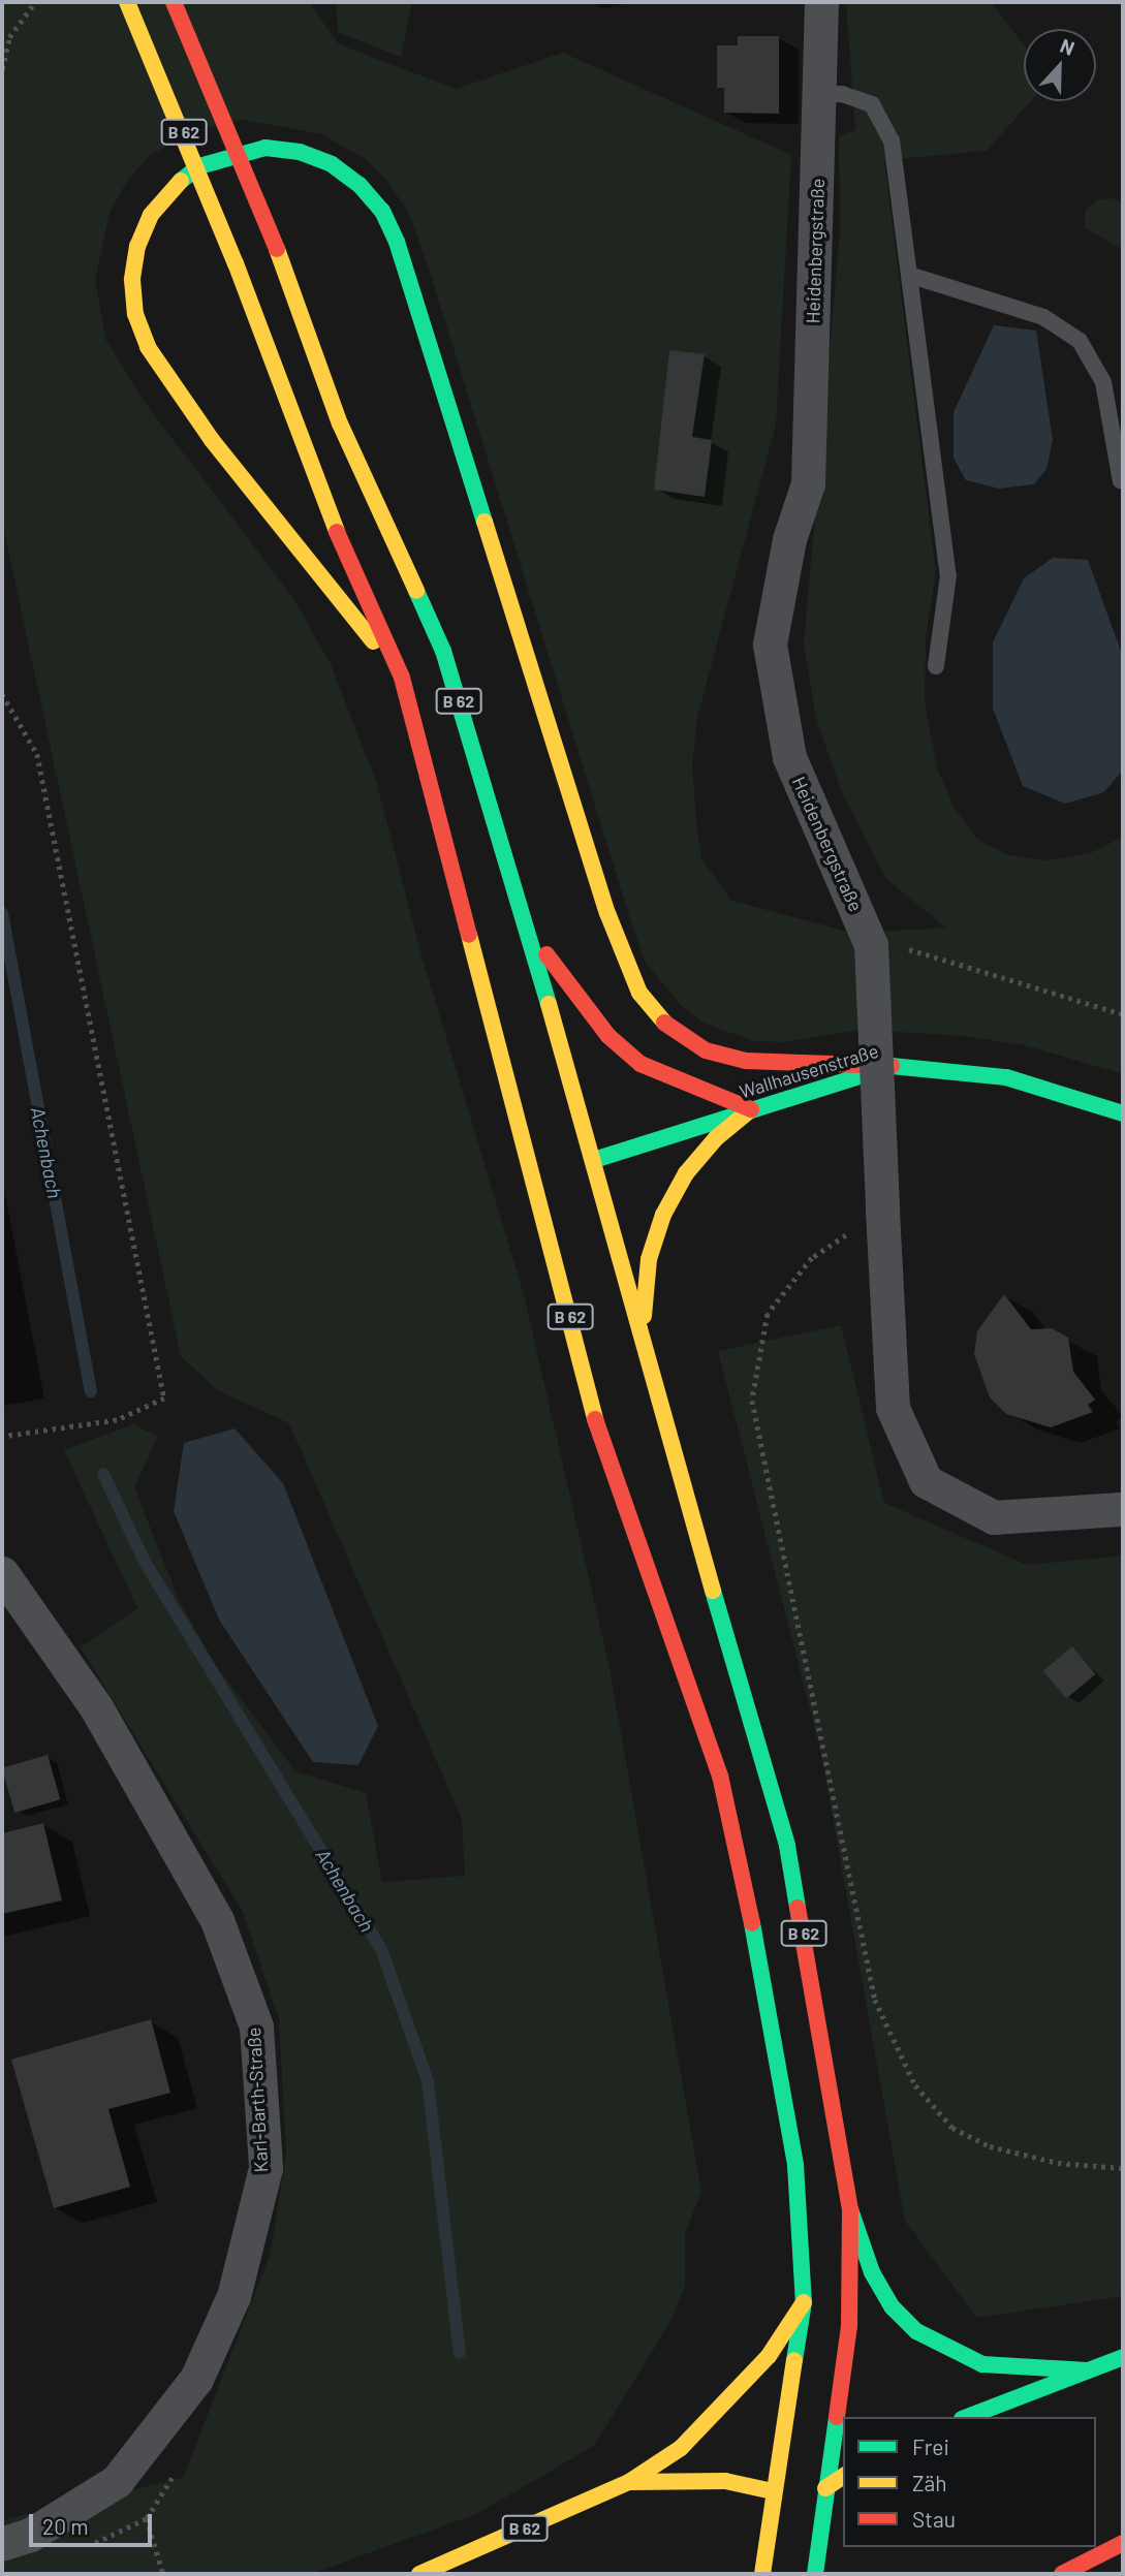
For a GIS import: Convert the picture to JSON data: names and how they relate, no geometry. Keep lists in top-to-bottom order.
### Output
{
  "streets": {
    "main road": ["B 62", "Wallhausenstraße"],
    "street": ["Heidenbergstraße", "Karl-Barth-Straße"]
  },
  "crossings": [
    ["B 62", "Wallhausenstraße"]
  ],
  "water": ["Achenbach"],
  "legend": ["Frei", "Zäh", "Stau"],
  "scale_bar": "20 m",
  "north": "top"
}
